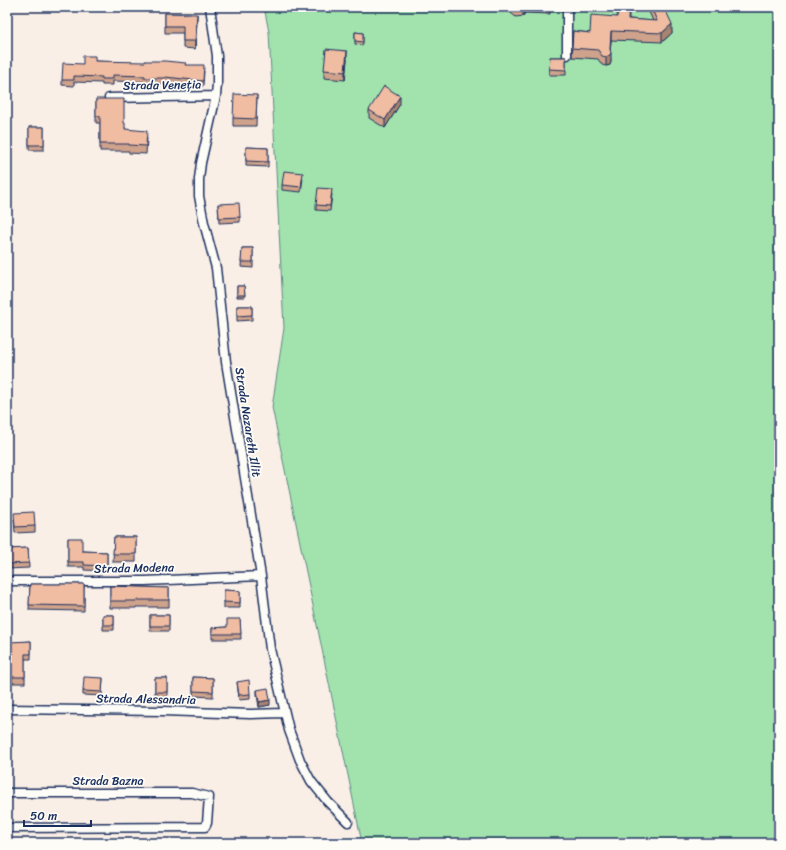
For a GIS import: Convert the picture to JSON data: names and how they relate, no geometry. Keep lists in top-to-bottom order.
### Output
{
  "streets": {
    "street": [
      "Strada Veneția",
      "Strada Nazareth Illit",
      "Strada Modena",
      "Strada Alessandria",
      "Strada Bazna"
    ]
  },
  "crossings": [
    ["Strada Veneția", "Strada Nazareth Illit"],
    ["Strada Nazareth Illit", "Strada Modena"],
    ["Strada Nazareth Illit", "Strada Alessandria"]
  ],
  "scale_bar": "50 m"
}
